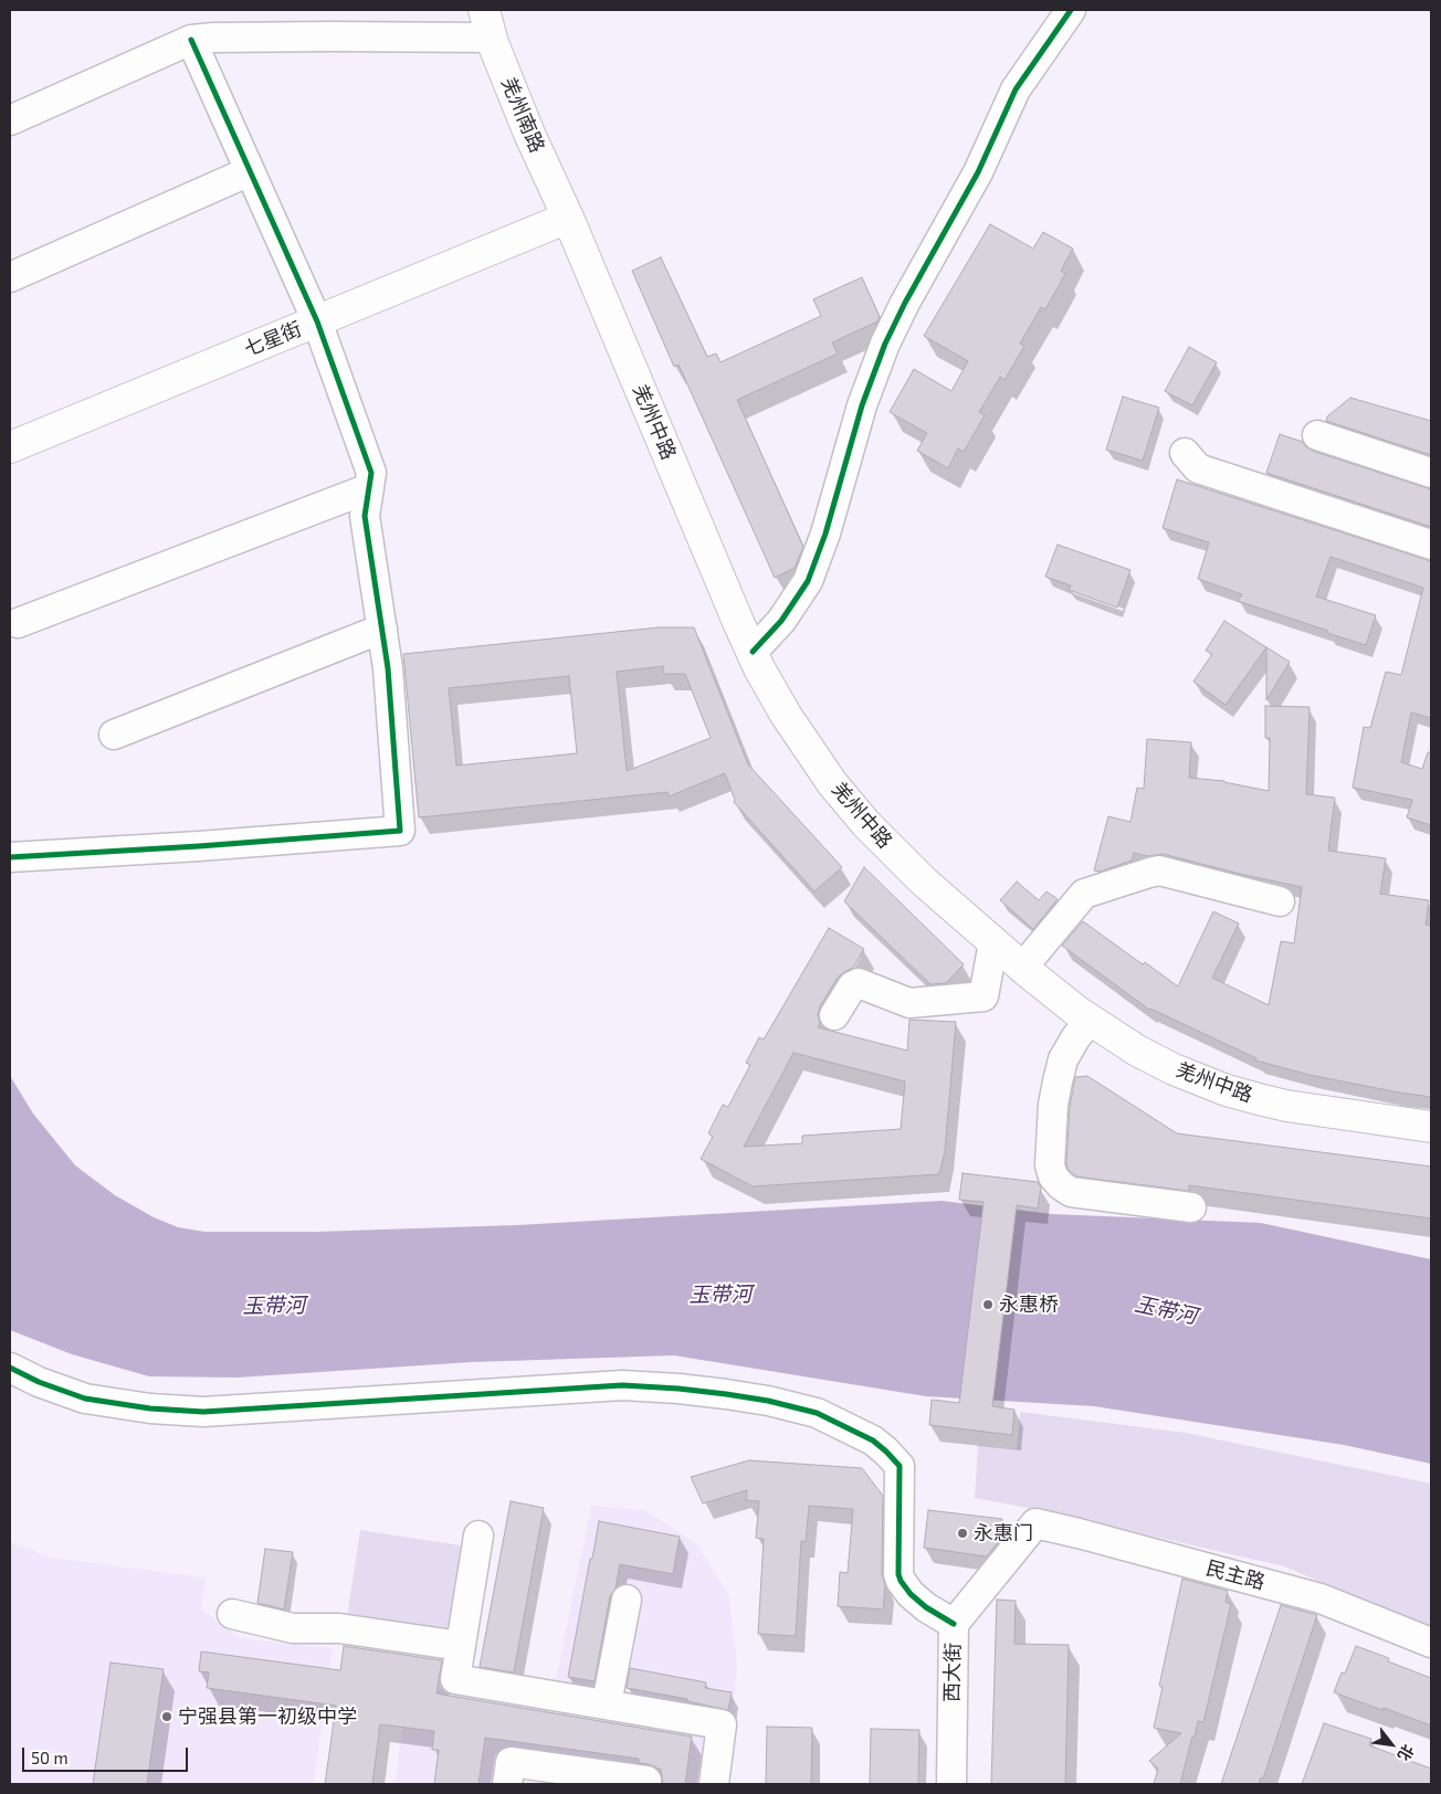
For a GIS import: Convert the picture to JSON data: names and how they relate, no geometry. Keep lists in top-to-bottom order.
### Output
{
  "streets": {
    "main road": ["羌州南路", "七星街", "羌州中路"],
    "street": ["民主路", "西大街"]
  },
  "crossings": [
    ["羌州南路", "七星街"],
    ["羌州南路", "羌州中路"],
    ["七星街", "羌州中路"],
    ["民主路", "西大街"]
  ],
  "water": ["玉带河"],
  "places": ["永惠桥", "永惠门", "宁强县第一初级中学"],
  "scale_bar": "50 m",
  "north": "bottom right"
}
